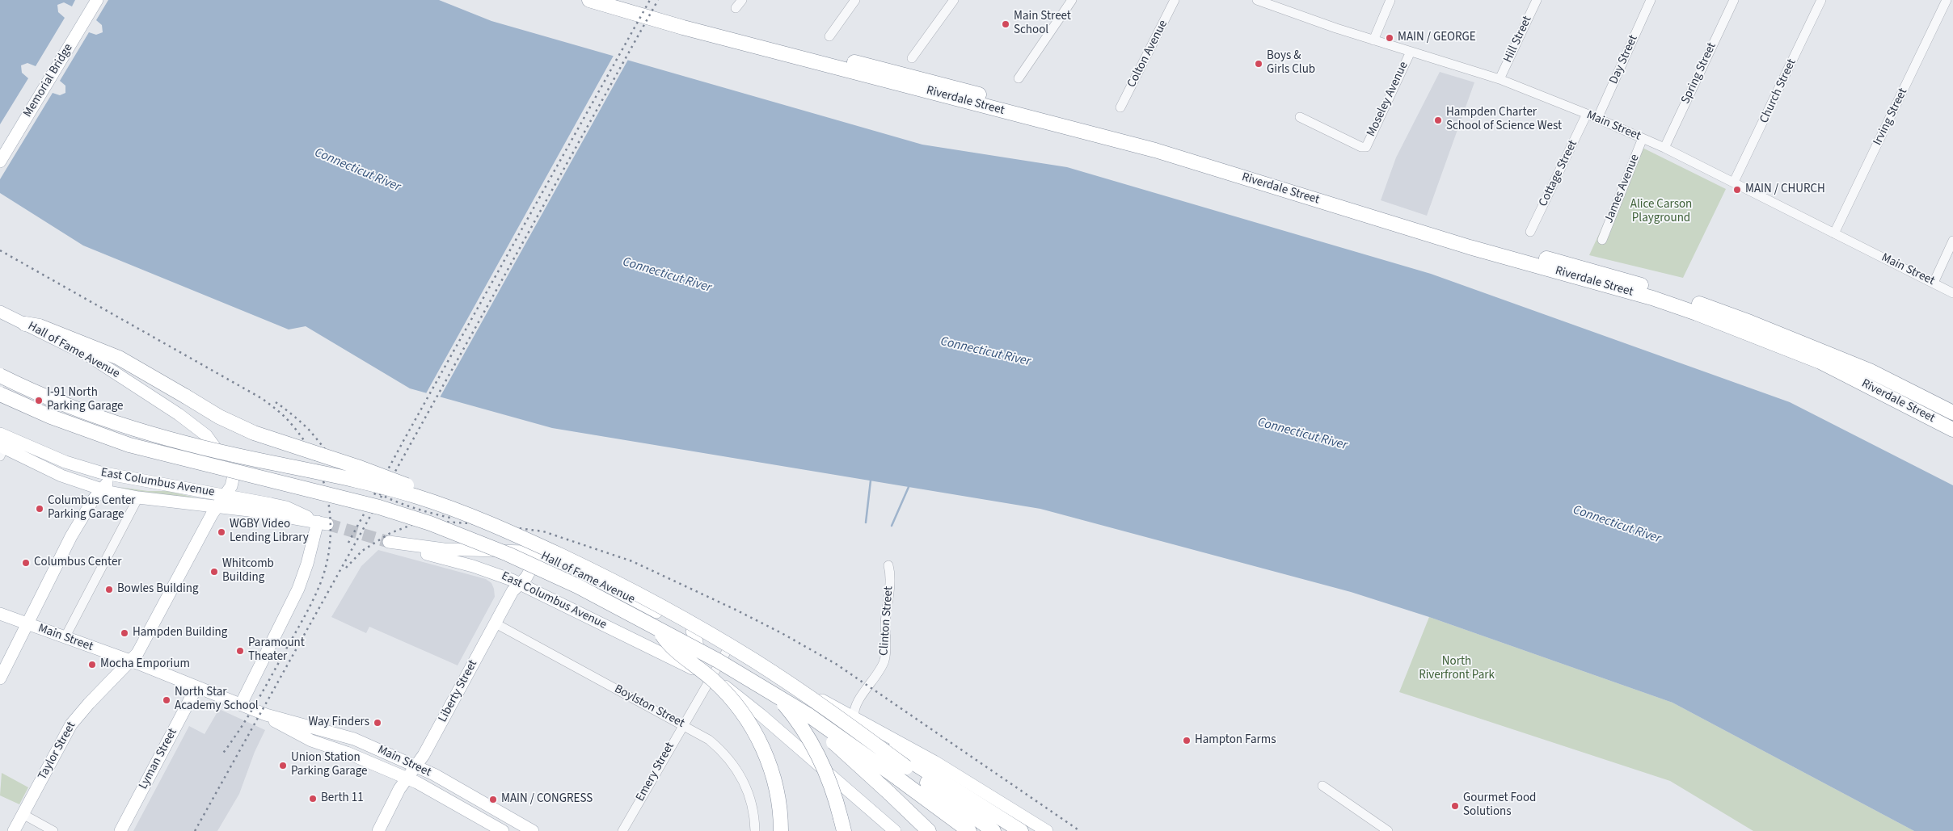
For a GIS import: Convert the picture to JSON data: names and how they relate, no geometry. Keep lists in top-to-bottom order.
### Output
{
  "streets": {
    "highway": ["Riverdale Street"],
    "main road": [
      "Memorial Bridge",
      "Main Street",
      "Hall of Fame Avenue",
      "East Columbus Avenue",
      "Liberty Street",
      "Taylor Street",
      "Lyman Street"
    ],
    "street": [
      "Hill Street",
      "Colton Avenue",
      "Day Street",
      "Spring Street",
      "Church Street",
      "Moseley Avenue",
      "Irving Street",
      "Cottage Street",
      "James Avenue",
      "Clinton Street",
      "Boylston Street",
      "Emery Street"
    ]
  },
  "crossings": [
    ["Hill Street", "Main Street"],
    ["Day Street", "Main Street"],
    ["Spring Street", "Main Street"],
    ["Church Street", "Main Street"],
    ["Moseley Avenue", "Main Street"],
    ["Irving Street", "Main Street"],
    ["Main Street", "Cottage Street"],
    ["Main Street", "James Avenue"],
    ["Main Street", "Liberty Street"],
    ["Main Street", "Taylor Street"],
    ["Main Street", "Lyman Street"],
    ["Hall of Fame Avenue", "East Columbus Avenue"],
    ["Hall of Fame Avenue", "Clinton Street"],
    ["Hall of Fame Avenue", "Liberty Street"],
    ["Hall of Fame Avenue", "Taylor Street"],
    ["Hall of Fame Avenue", "Emery Street"],
    ["East Columbus Avenue", "Liberty Street"],
    ["East Columbus Avenue", "Taylor Street"],
    ["East Columbus Avenue", "Emery Street"],
    ["Liberty Street", "Boylston Street"],
    ["Boylston Street", "Emery Street"]
  ],
  "water": ["Connecticut River"],
  "parks": ["Alice Carson Playground", "North Riverfront Park"],
  "places": [
    "Main Street School",
    "MAIN / GEORGE",
    "Boys & Girls Club",
    "Hampden Charter School of Science West",
    "MAIN / CHURCH",
    "I-91 North Parking Garage",
    "Columbus Center Parking Garage",
    "WGBY Video Lending Library",
    "Columbus Center",
    "Whitcomb Building",
    "Bowles Building",
    "Hampden Building",
    "Paramount Theater",
    "Mocha Emporium",
    "North Star Academy School",
    "Way Finders",
    "Hampton Farms",
    "Union Station Parking Garage",
    "Berth 11",
    "MAIN / CONGRESS",
    "Gourmet Food Solutions"
  ]
}
